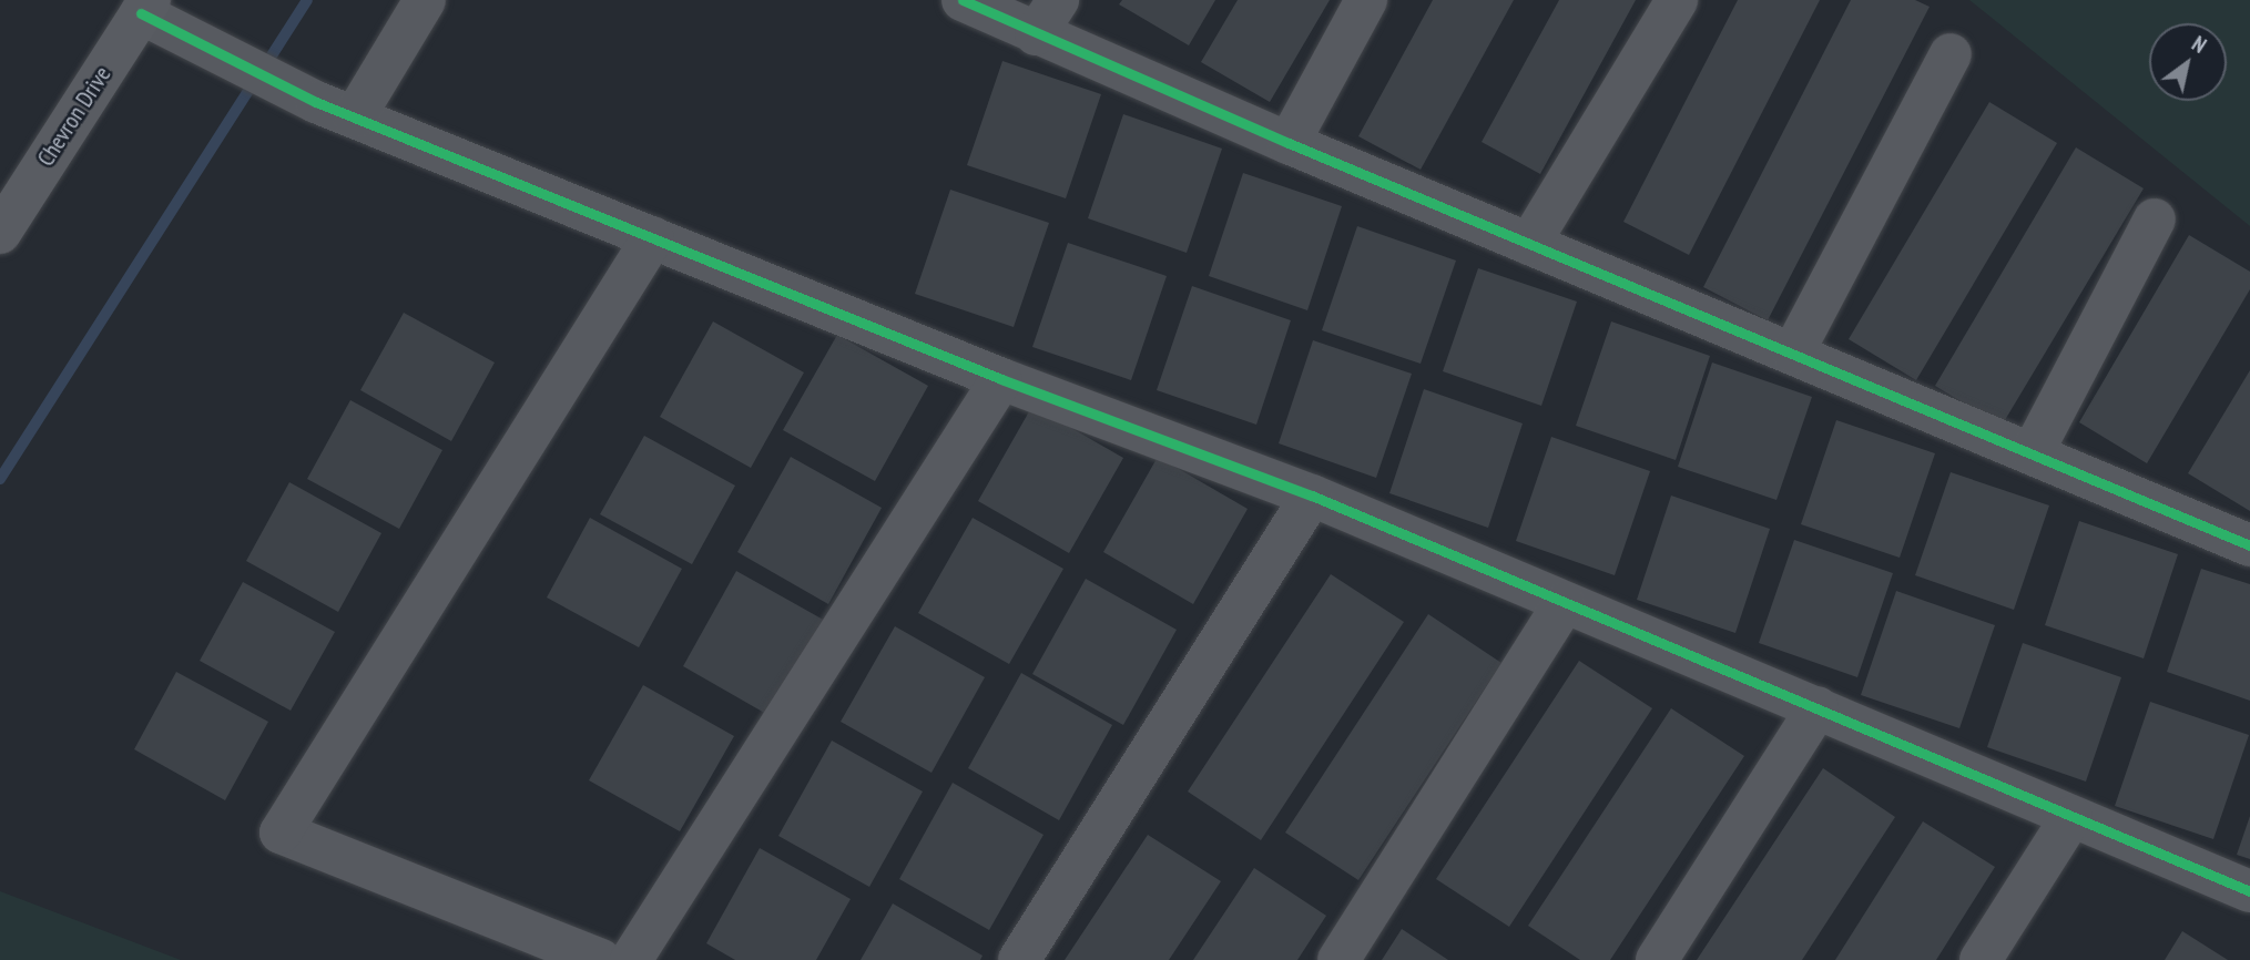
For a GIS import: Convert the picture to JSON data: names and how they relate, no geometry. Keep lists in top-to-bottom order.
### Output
{
  "streets": {
    "main road": ["Chevron Drive"]
  },
  "north": "top right"
}
